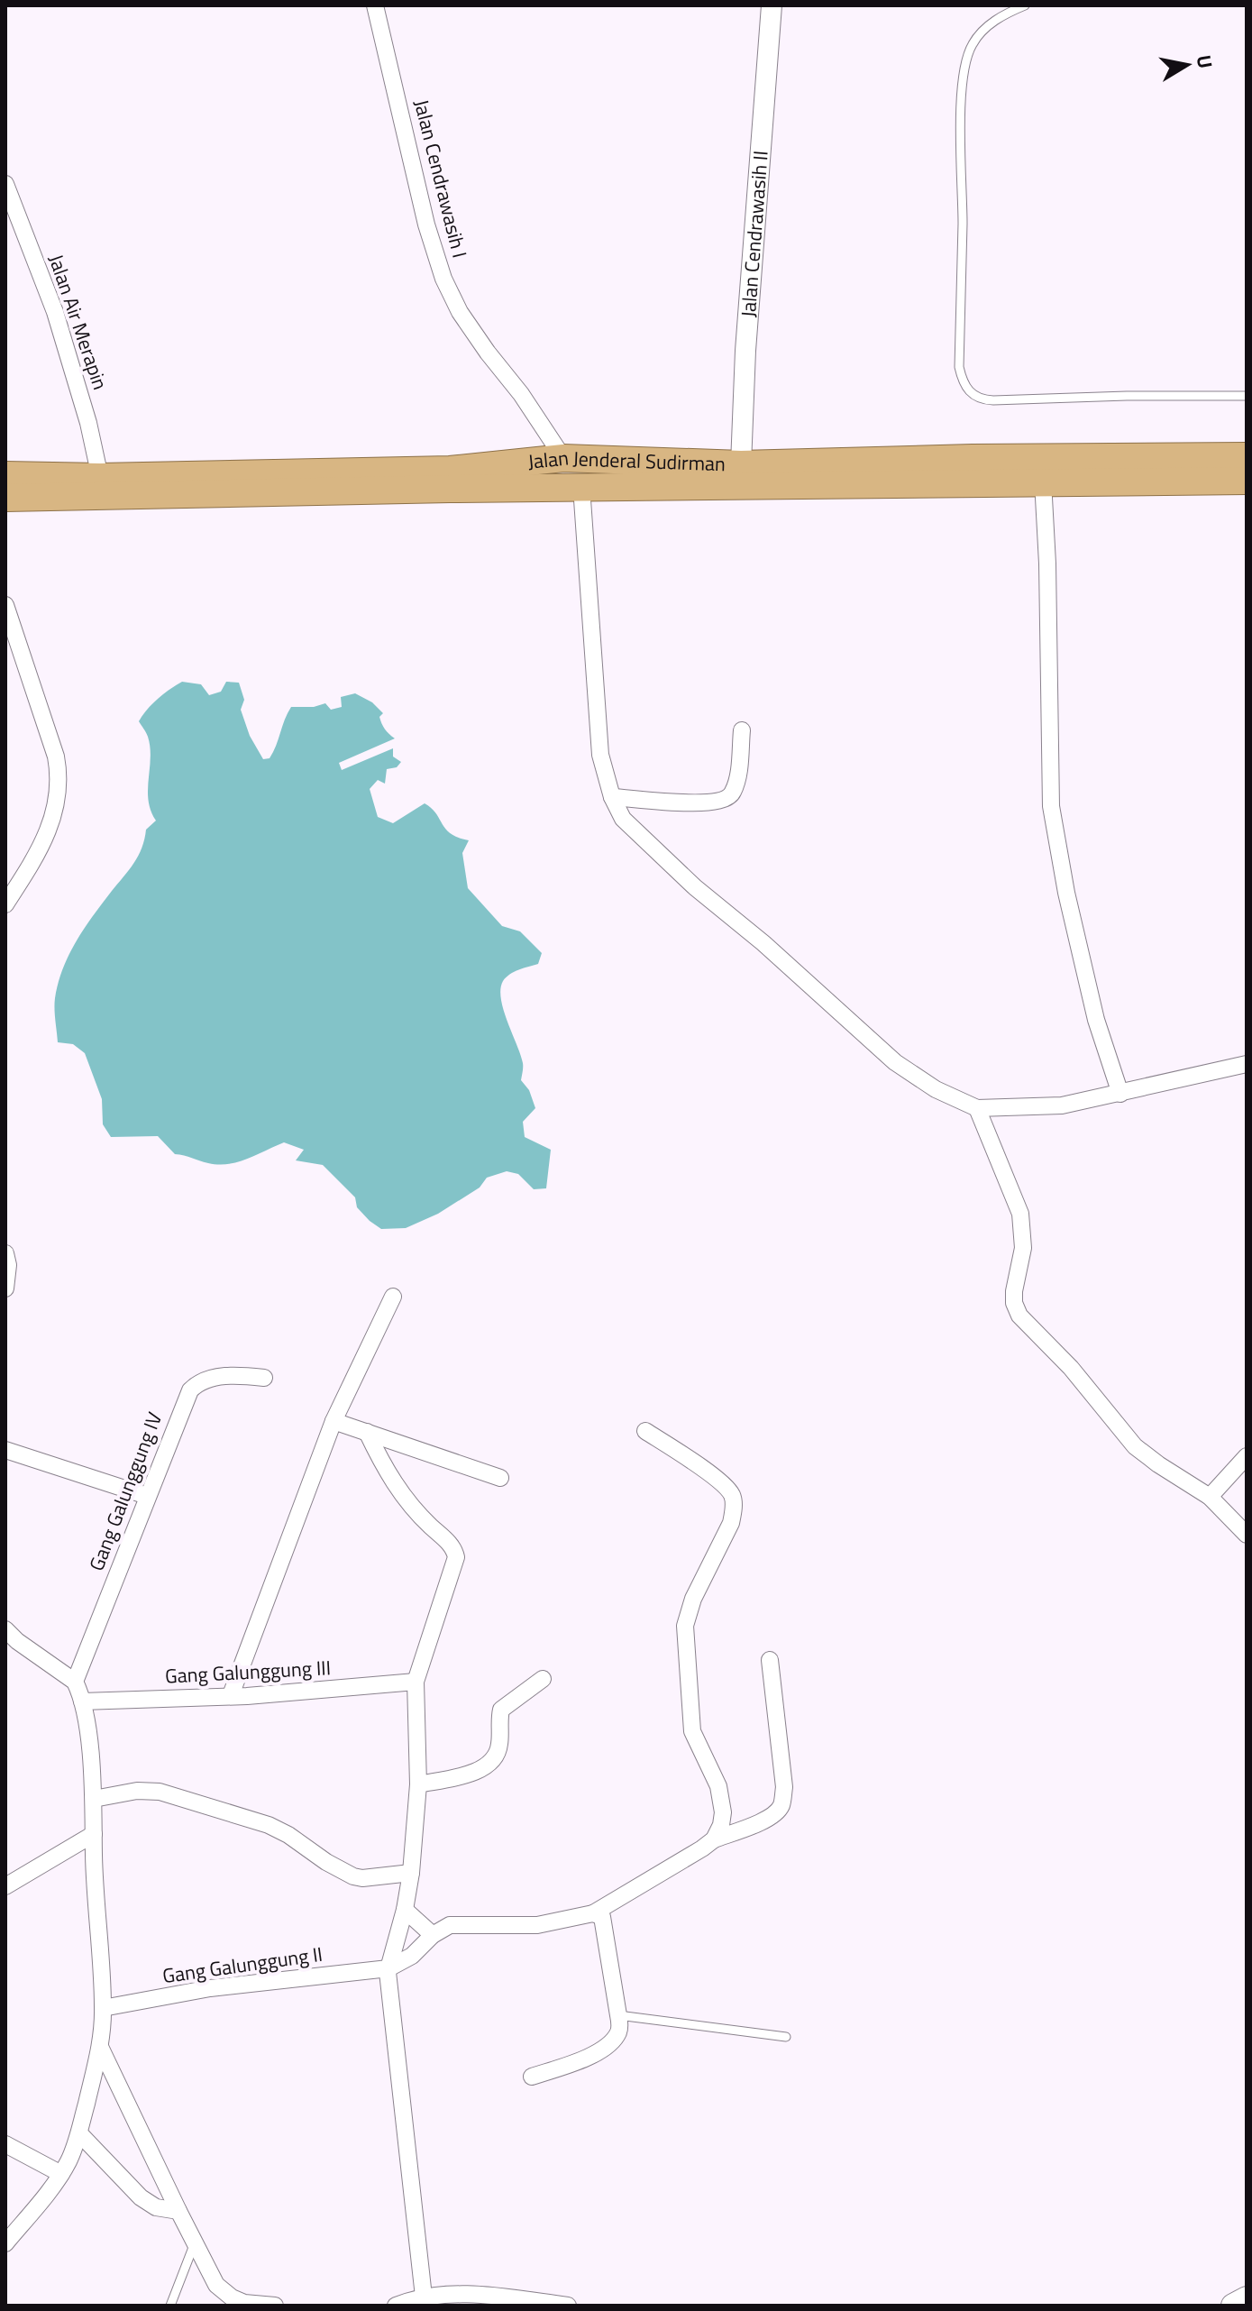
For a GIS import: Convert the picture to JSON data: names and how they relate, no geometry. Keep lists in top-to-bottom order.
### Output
{
  "streets": {
    "highway": ["Jalan Jenderal Sudirman"],
    "street": [
      "Jalan Cendrawasih I",
      "Jalan Cendrawasih II",
      "Jalan Air Merapin",
      "Gang Galunggung IV",
      "Gang Galunggung III",
      "Gang Galunggung II"
    ]
  },
  "crossings": [
    ["Jalan Cendrawasih I", "Jalan Jenderal Sudirman"],
    ["Jalan Cendrawasih II", "Jalan Jenderal Sudirman"],
    ["Jalan Air Merapin", "Jalan Jenderal Sudirman"]
  ],
  "north": "right"
}
